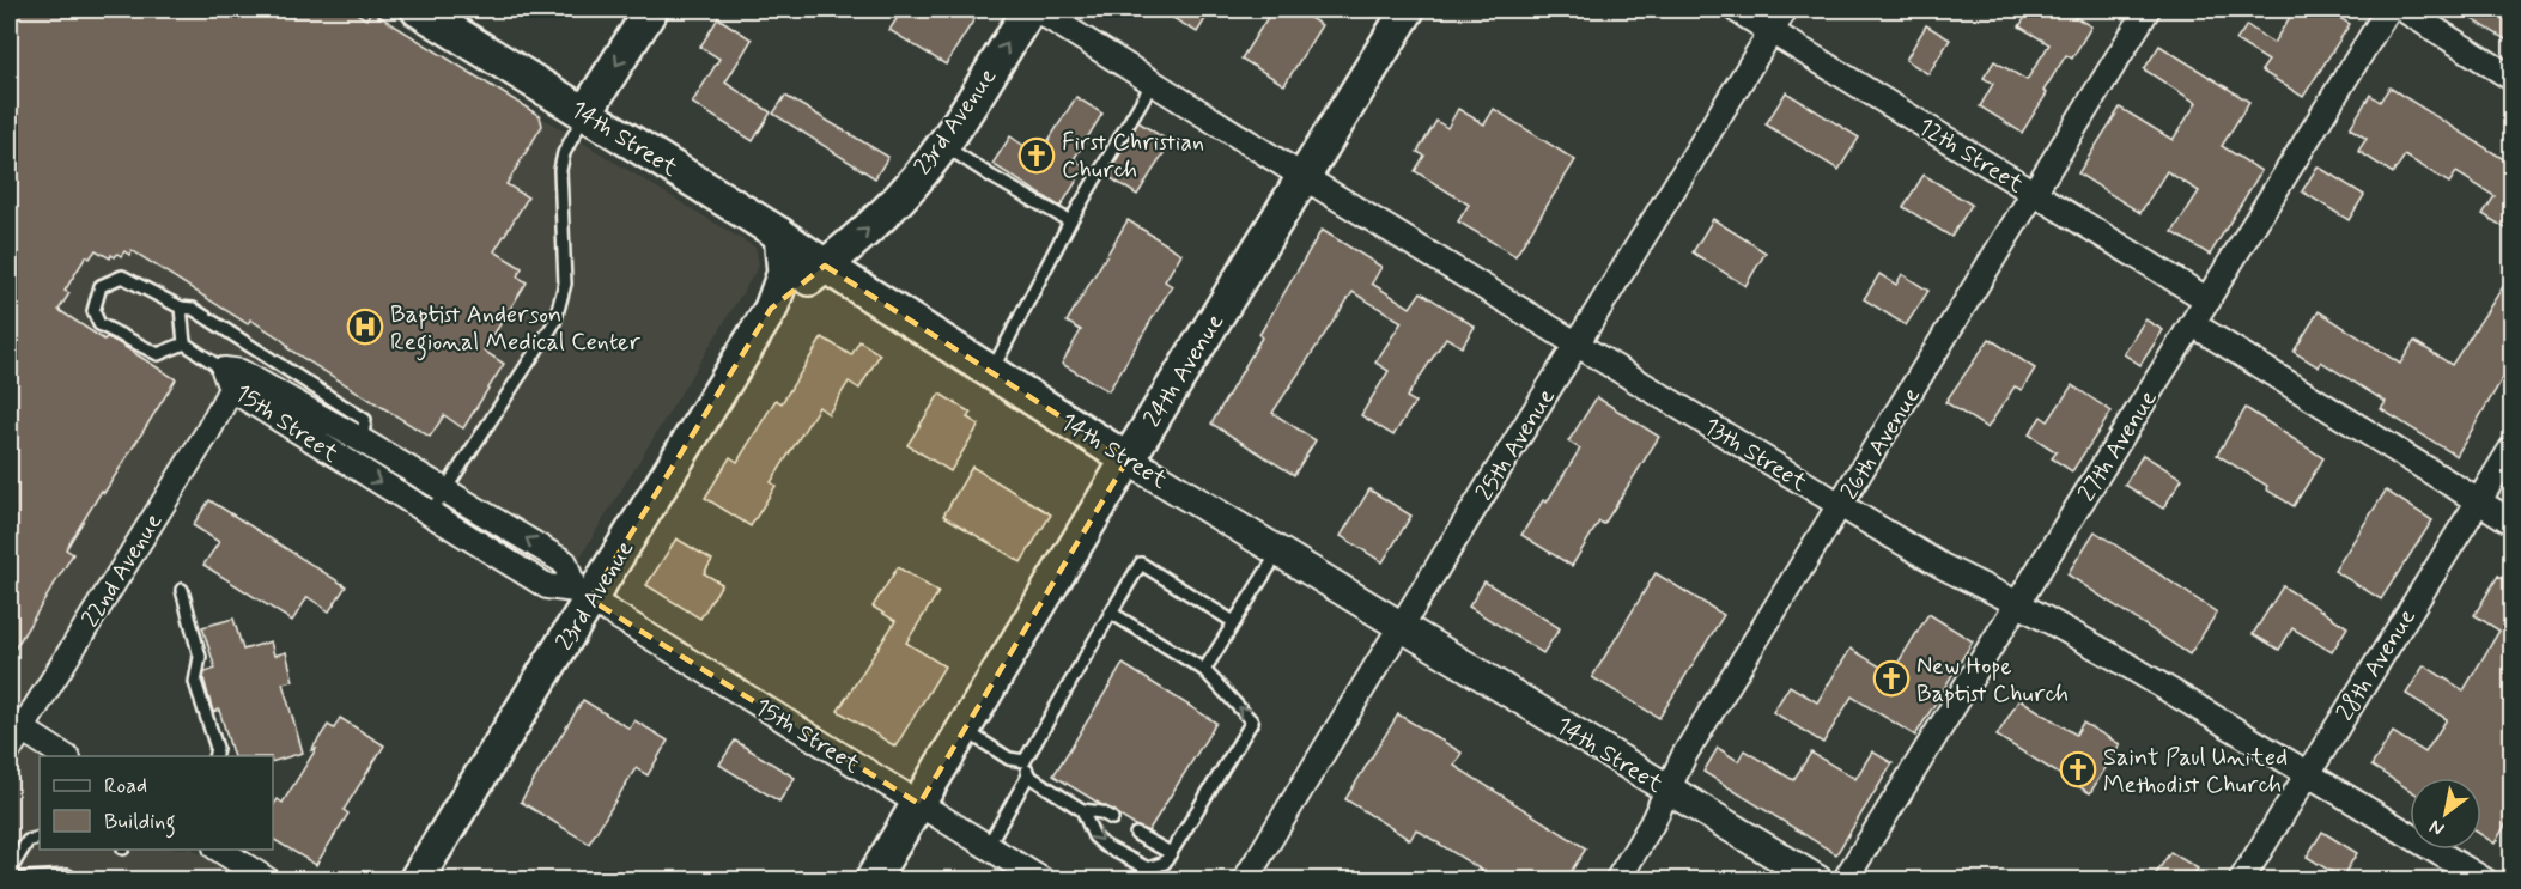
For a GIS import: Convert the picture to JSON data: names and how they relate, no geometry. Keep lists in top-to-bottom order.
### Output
{
  "streets": {
    "main road": ["23rd Avenue", "14th Street", "24th Avenue"],
    "street": [
      "12th Street",
      "15th Street",
      "26th Avenue",
      "25th Avenue",
      "27th Avenue",
      "13th Street",
      "22nd Avenue",
      "28th Avenue"
    ]
  },
  "crossings": [
    ["23rd Avenue", "14th Street"],
    ["23rd Avenue", "15th Street"],
    ["14th Street", "24th Avenue"],
    ["14th Street", "26th Avenue"],
    ["14th Street", "25th Avenue"],
    ["12th Street", "26th Avenue"],
    ["12th Street", "25th Avenue"],
    ["12th Street", "27th Avenue"],
    ["24th Avenue", "15th Street"],
    ["24th Avenue", "13th Street"],
    ["15th Street", "22nd Avenue"],
    ["26th Avenue", "13th Street"],
    ["25th Avenue", "13th Street"],
    ["27th Avenue", "13th Street"],
    ["13th Street", "28th Avenue"]
  ],
  "places": {
    "church": ["First Christian Church", "New Hope Baptist Church", "Saint Paul United Methodist Church"],
    "hospital": ["Baptist Anderson Regional Medical Center"]
  },
  "legend": ["Road", "Building"],
  "north": "bottom left"
}
